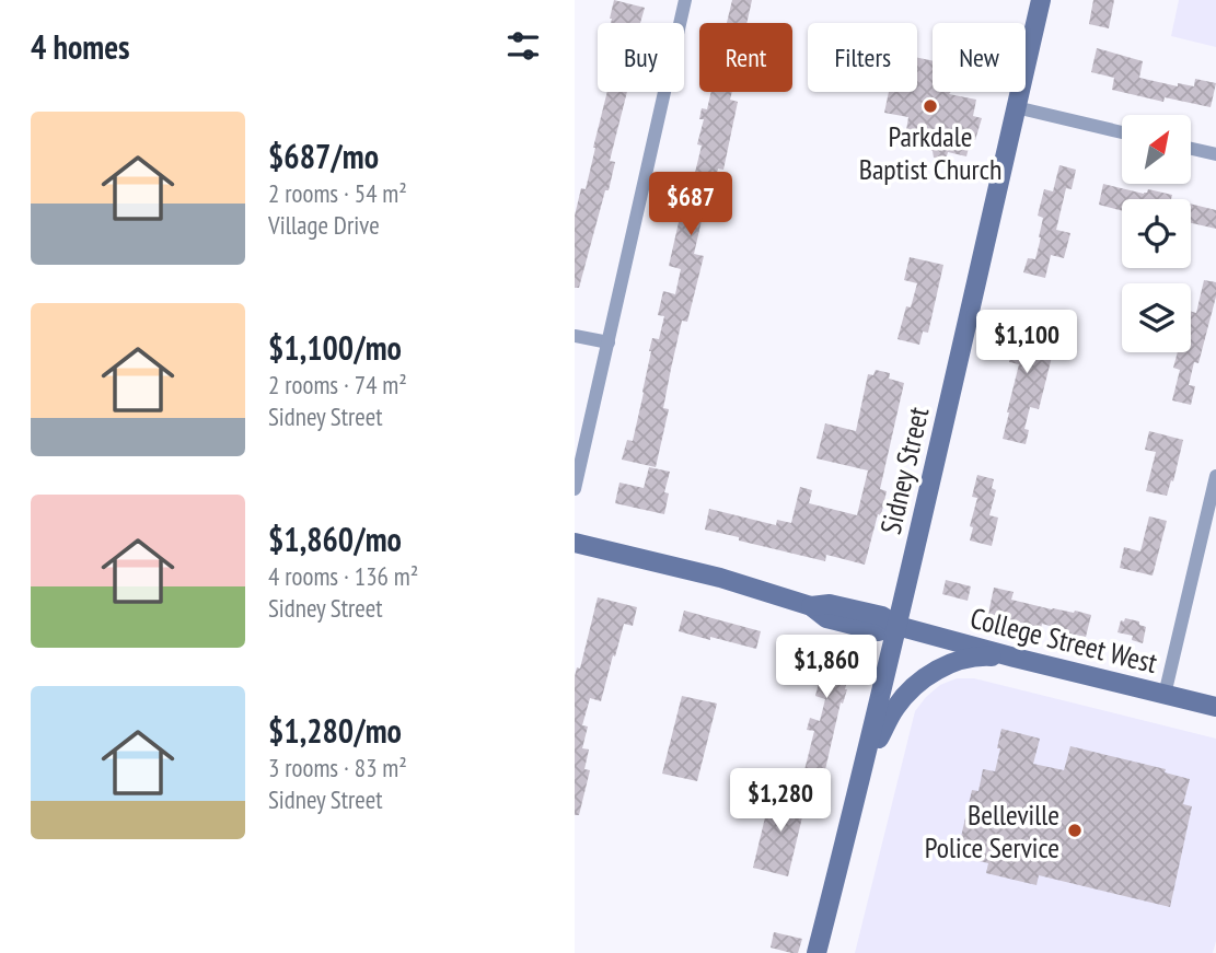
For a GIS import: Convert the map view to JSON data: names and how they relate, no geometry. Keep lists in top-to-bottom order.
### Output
{
  "streets": {
    "main road": ["Sidney Street", "College Street West"]
  },
  "crossings": [
    ["Sidney Street", "College Street West"]
  ],
  "places": ["Parkdale Baptist Church", "Belleville Police Service"],
  "north": "top right",
  "page": {
    "heading": "4 homes",
    "chip": [
      "Buy",
      "Rent",
      "Filters",
      "New"
    ],
    "list": [
      {
        "name": "$687/mo",
        "note": "2 rooms · 54 m² · Village Drive"
      },
      {
        "name": "$1,100/mo",
        "note": "2 rooms · 74 m² · Sidney Street"
      },
      {
        "name": "$1,860/mo",
        "note": "4 rooms · 136 m² · Sidney Street"
      },
      {
        "name": "$1,280/mo",
        "note": "3 rooms · 83 m² · Sidney Street"
      }
    ],
    "price": [
      "$687",
      "$1,100",
      "$1,860",
      "$1,280"
    ]
  }
}
